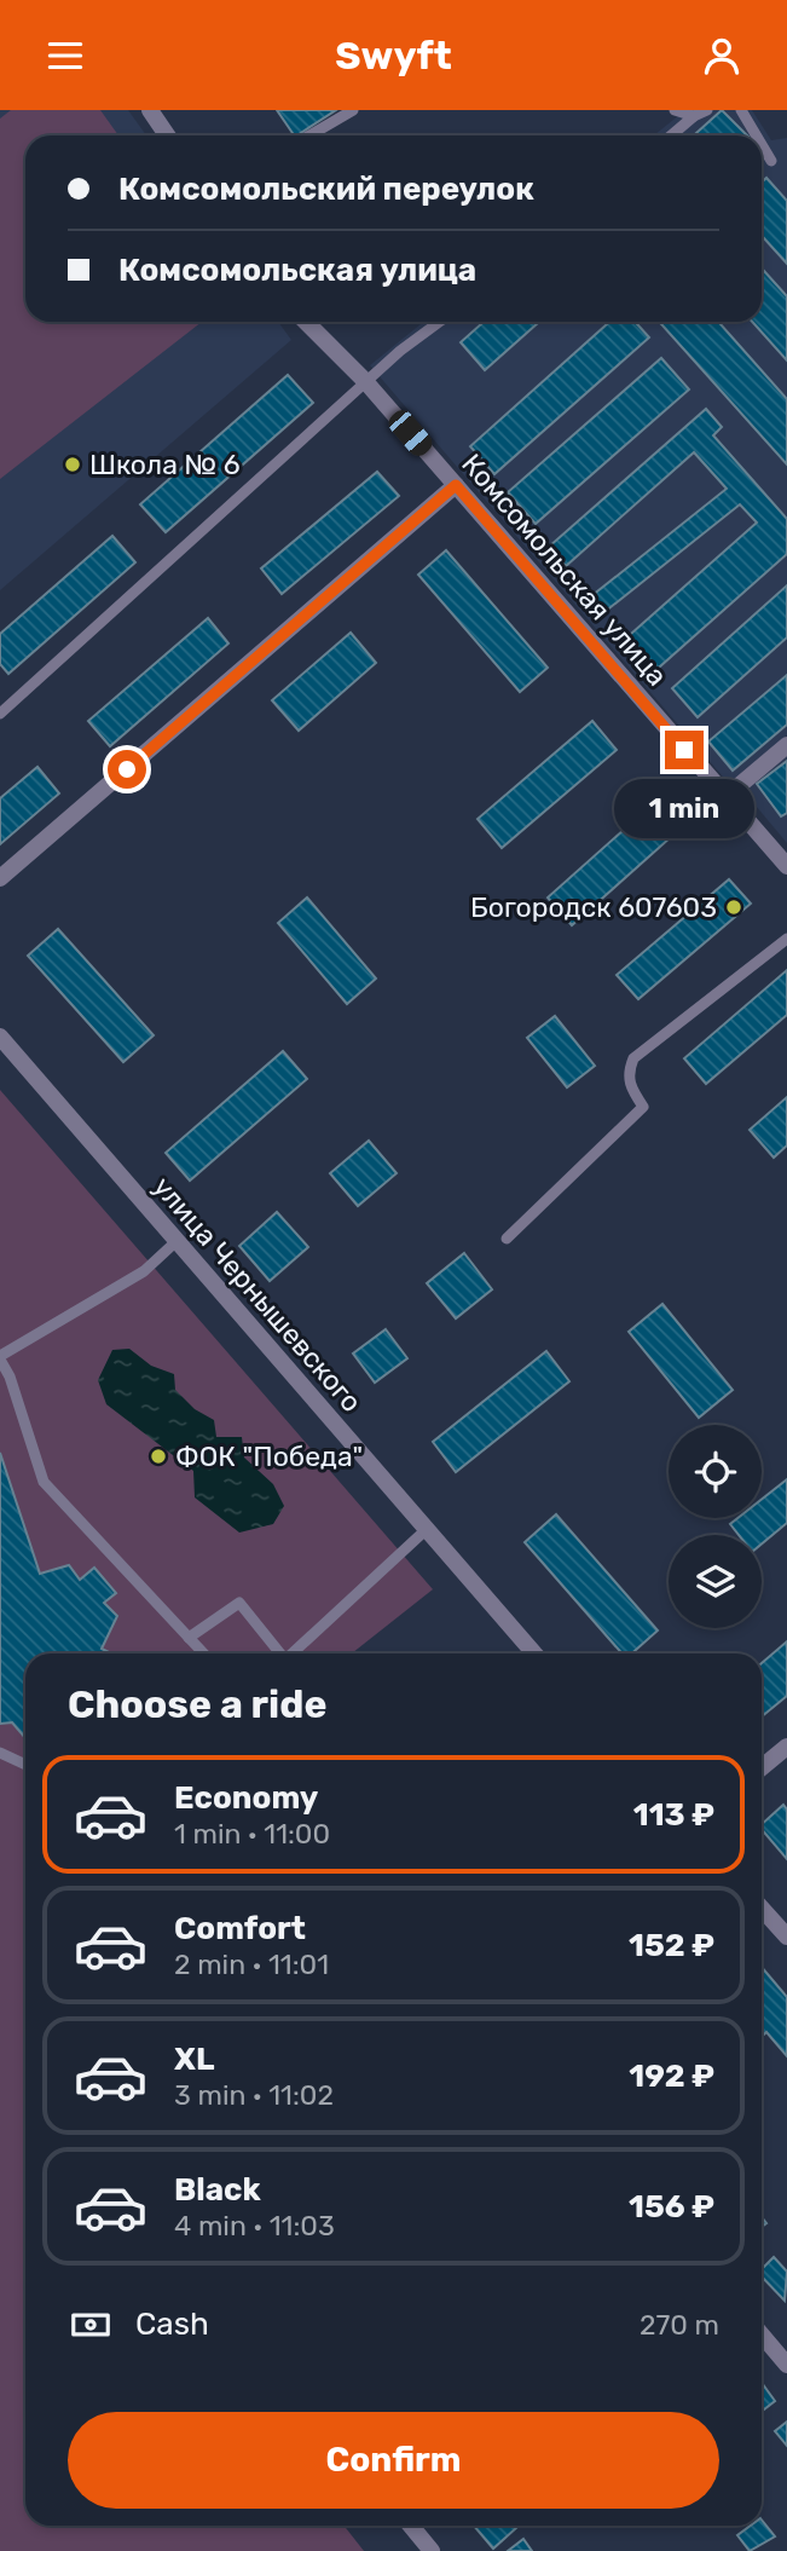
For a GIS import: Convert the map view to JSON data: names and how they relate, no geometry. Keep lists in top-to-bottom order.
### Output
{
  "streets": {
    "street": ["Комсомольская улица", "улица Чернышевского"]
  },
  "places": ["Школа № 6", "Богородск 607603", "ФОК \"Победа\""],
  "page": {
    "header": "Swyft",
    "banner": ["Комсомольский переулок", "Комсомольская улица"],
    "bubble": "1 min",
    "heading": "Choose a ride",
    "list": [
      {
        "name": "Economy",
        "note": "1 min · 11:00",
        "value": "113 ₽"
      },
      {
        "name": "Comfort",
        "note": "2 min · 11:01",
        "value": "152 ₽"
      },
      {
        "name": "XL",
        "note": "3 min · 11:02",
        "value": "192 ₽"
      },
      {
        "name": "Black",
        "note": "4 min · 11:03",
        "value": "156 ₽"
      }
    ],
    "pay": ["Cash", "270 m"],
    "buttons": "Confirm"
  }
}
